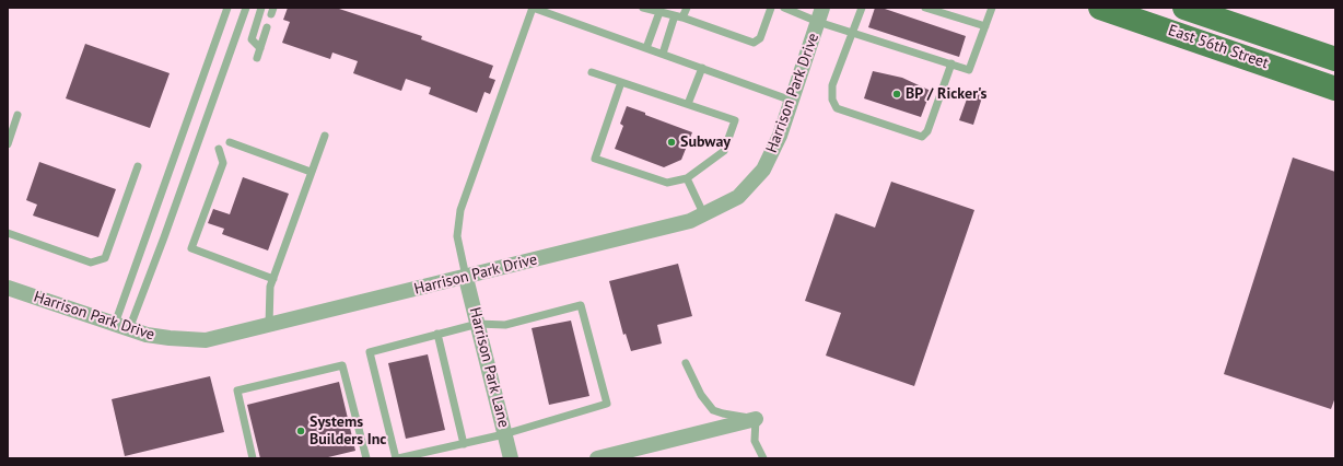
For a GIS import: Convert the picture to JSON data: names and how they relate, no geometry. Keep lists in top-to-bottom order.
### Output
{
  "streets": {
    "main road": ["East 56th Street"],
    "street": ["Harrison Park Drive", "Harrison Park Lane"]
  },
  "crossings": [
    ["Harrison Park Drive", "Harrison Park Lane"]
  ],
  "places": ["BP / Ricker's", "Subway", "Systems Builders Inc"]
}
